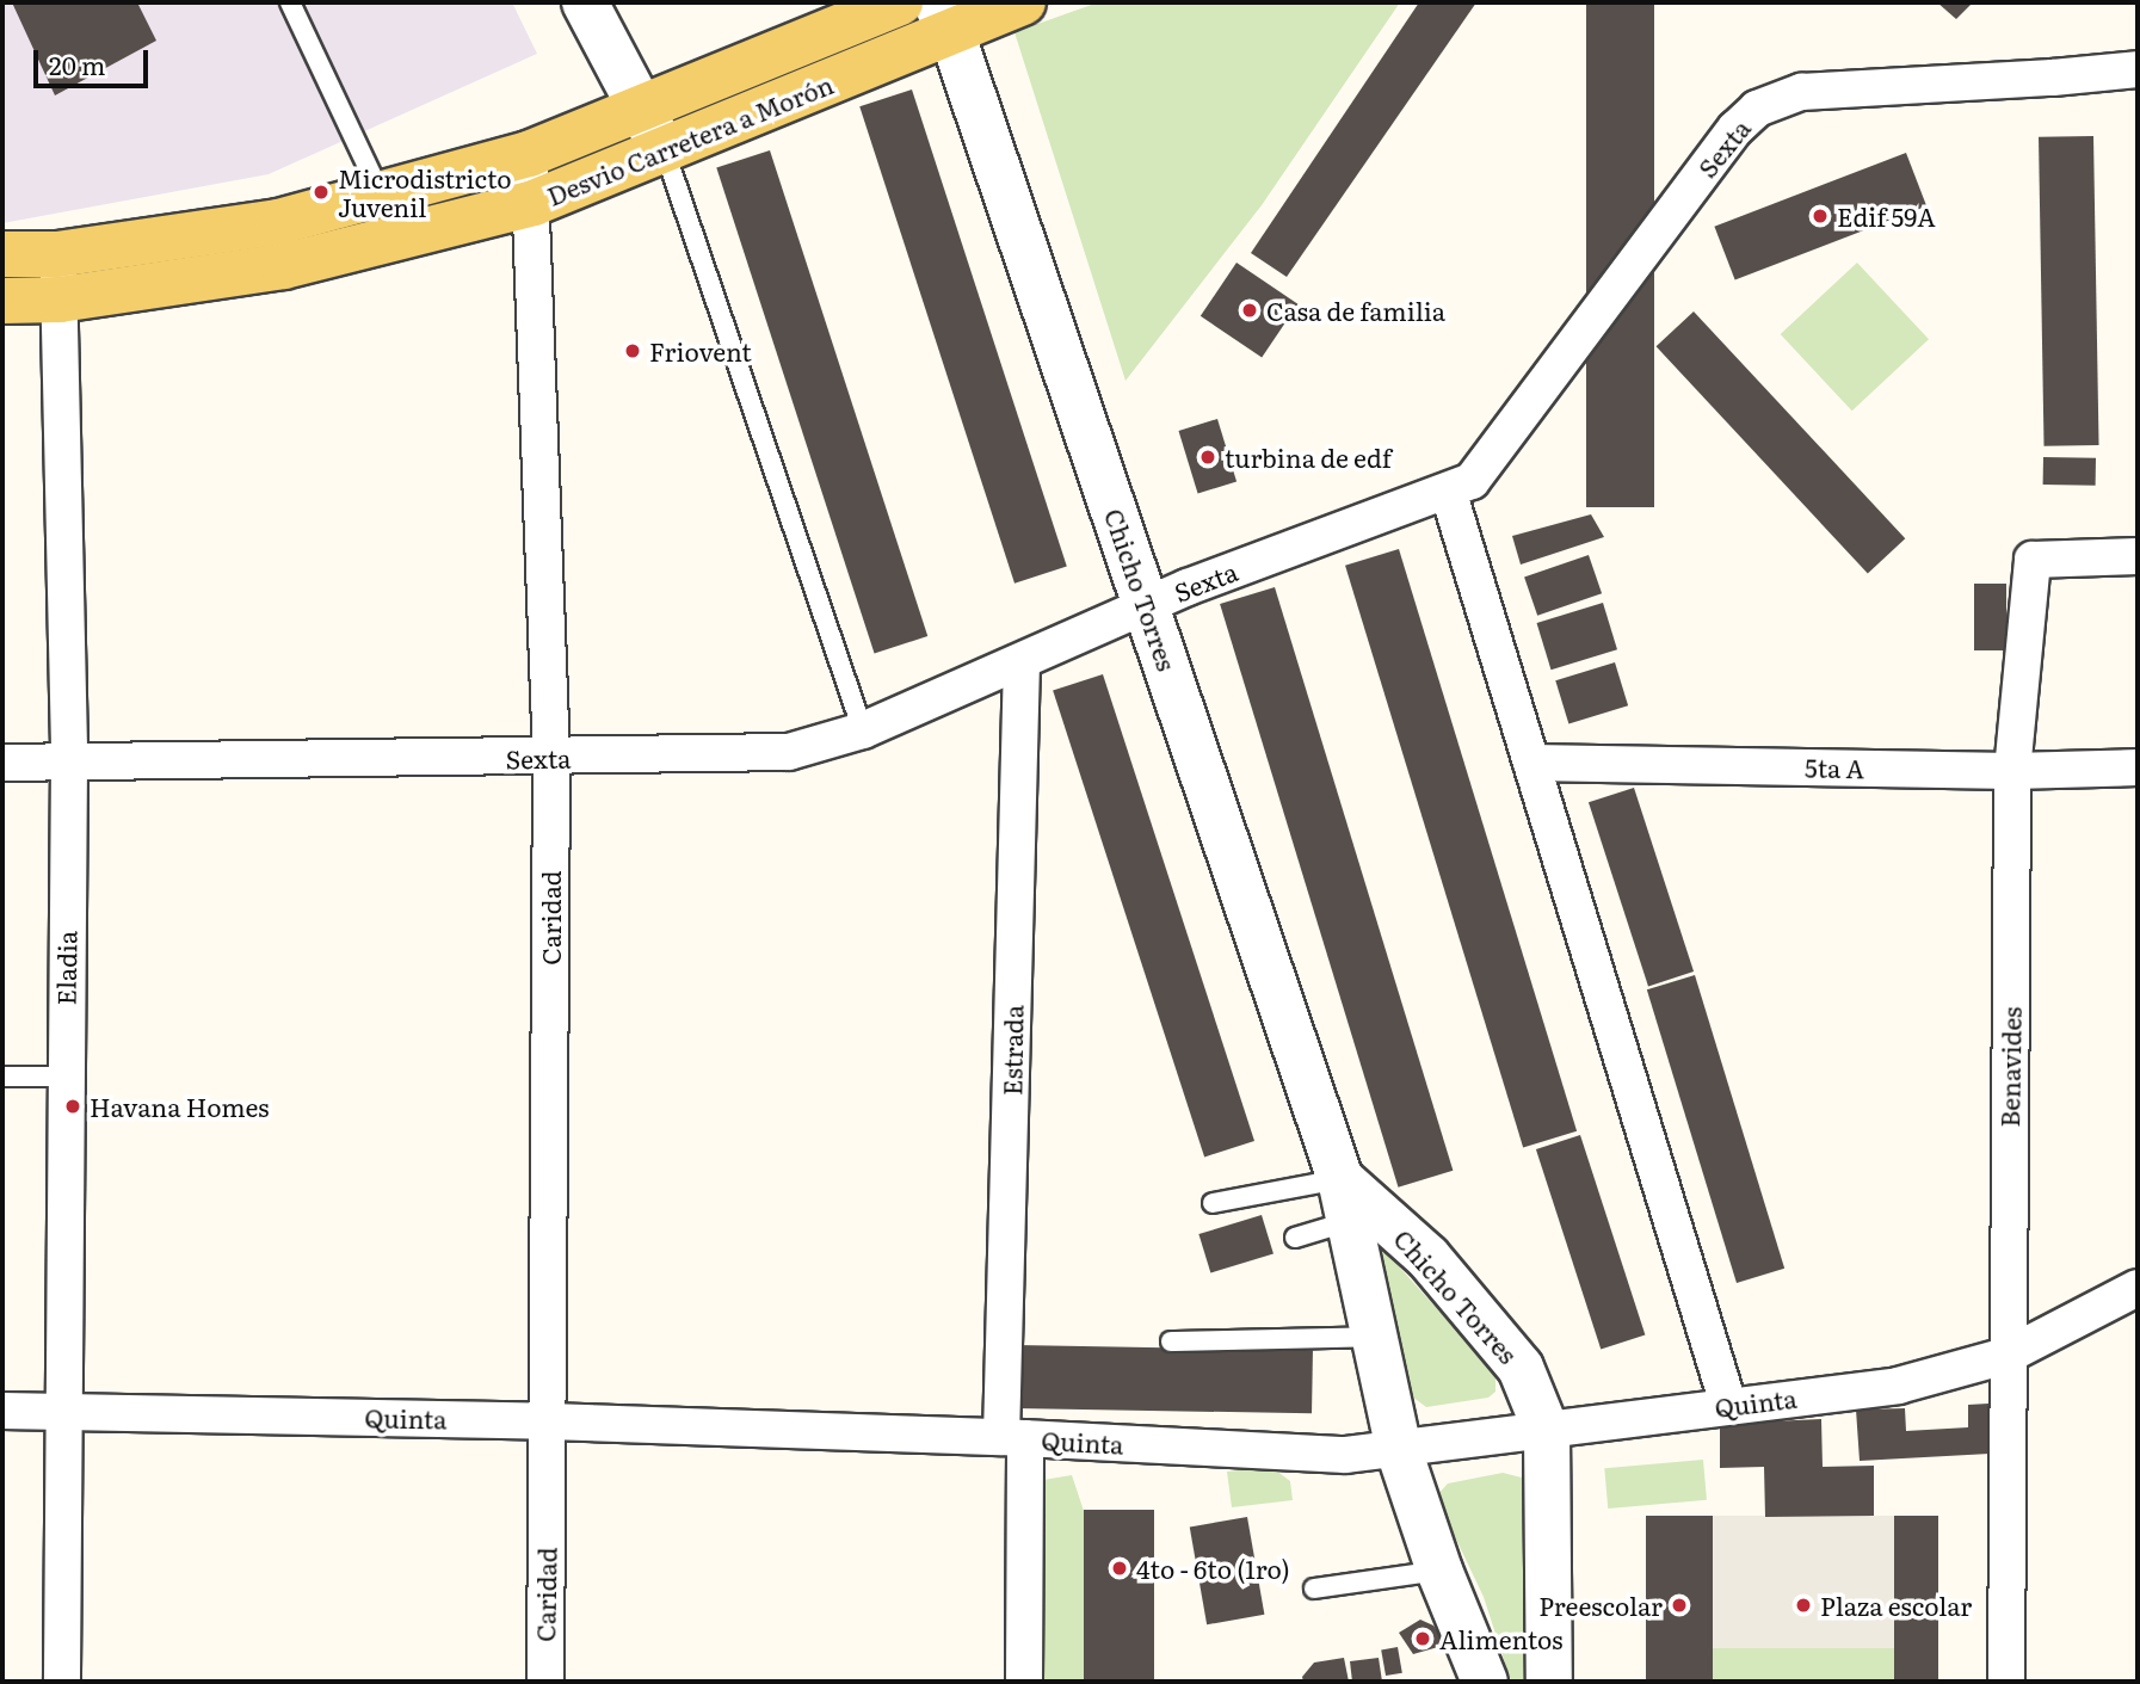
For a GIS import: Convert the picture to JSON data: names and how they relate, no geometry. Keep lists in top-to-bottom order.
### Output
{
  "streets": {
    "main road": ["Desvio Carretera a Morón"],
    "street": [
      "Sexta",
      "Chicho Torres",
      "5ta A",
      "Caridad",
      "Eladia",
      "Estrada",
      "Benavides",
      "Quinta"
    ]
  },
  "crossings": [
    ["Desvio Carretera a Morón", "Chicho Torres"],
    ["Desvio Carretera a Morón", "Caridad"],
    ["Desvio Carretera a Morón", "Eladia"],
    ["Sexta", "Chicho Torres"],
    ["Sexta", "Caridad"],
    ["Sexta", "Eladia"],
    ["Sexta", "Estrada"],
    ["Chicho Torres", "Quinta"],
    ["5ta A", "Benavides"],
    ["Caridad", "Quinta"],
    ["Eladia", "Quinta"],
    ["Estrada", "Quinta"],
    ["Benavides", "Quinta"]
  ],
  "places": [
    "Microdistricto Juvenil",
    "Edif 59A",
    "Casa de familia",
    "Friovent",
    "turbina de edf",
    "Havana Homes",
    "4to - 6to (1ro)",
    "Preescolar",
    "Plaza escolar",
    "Alimentos"
  ],
  "scale_bar": "20 m"
}
